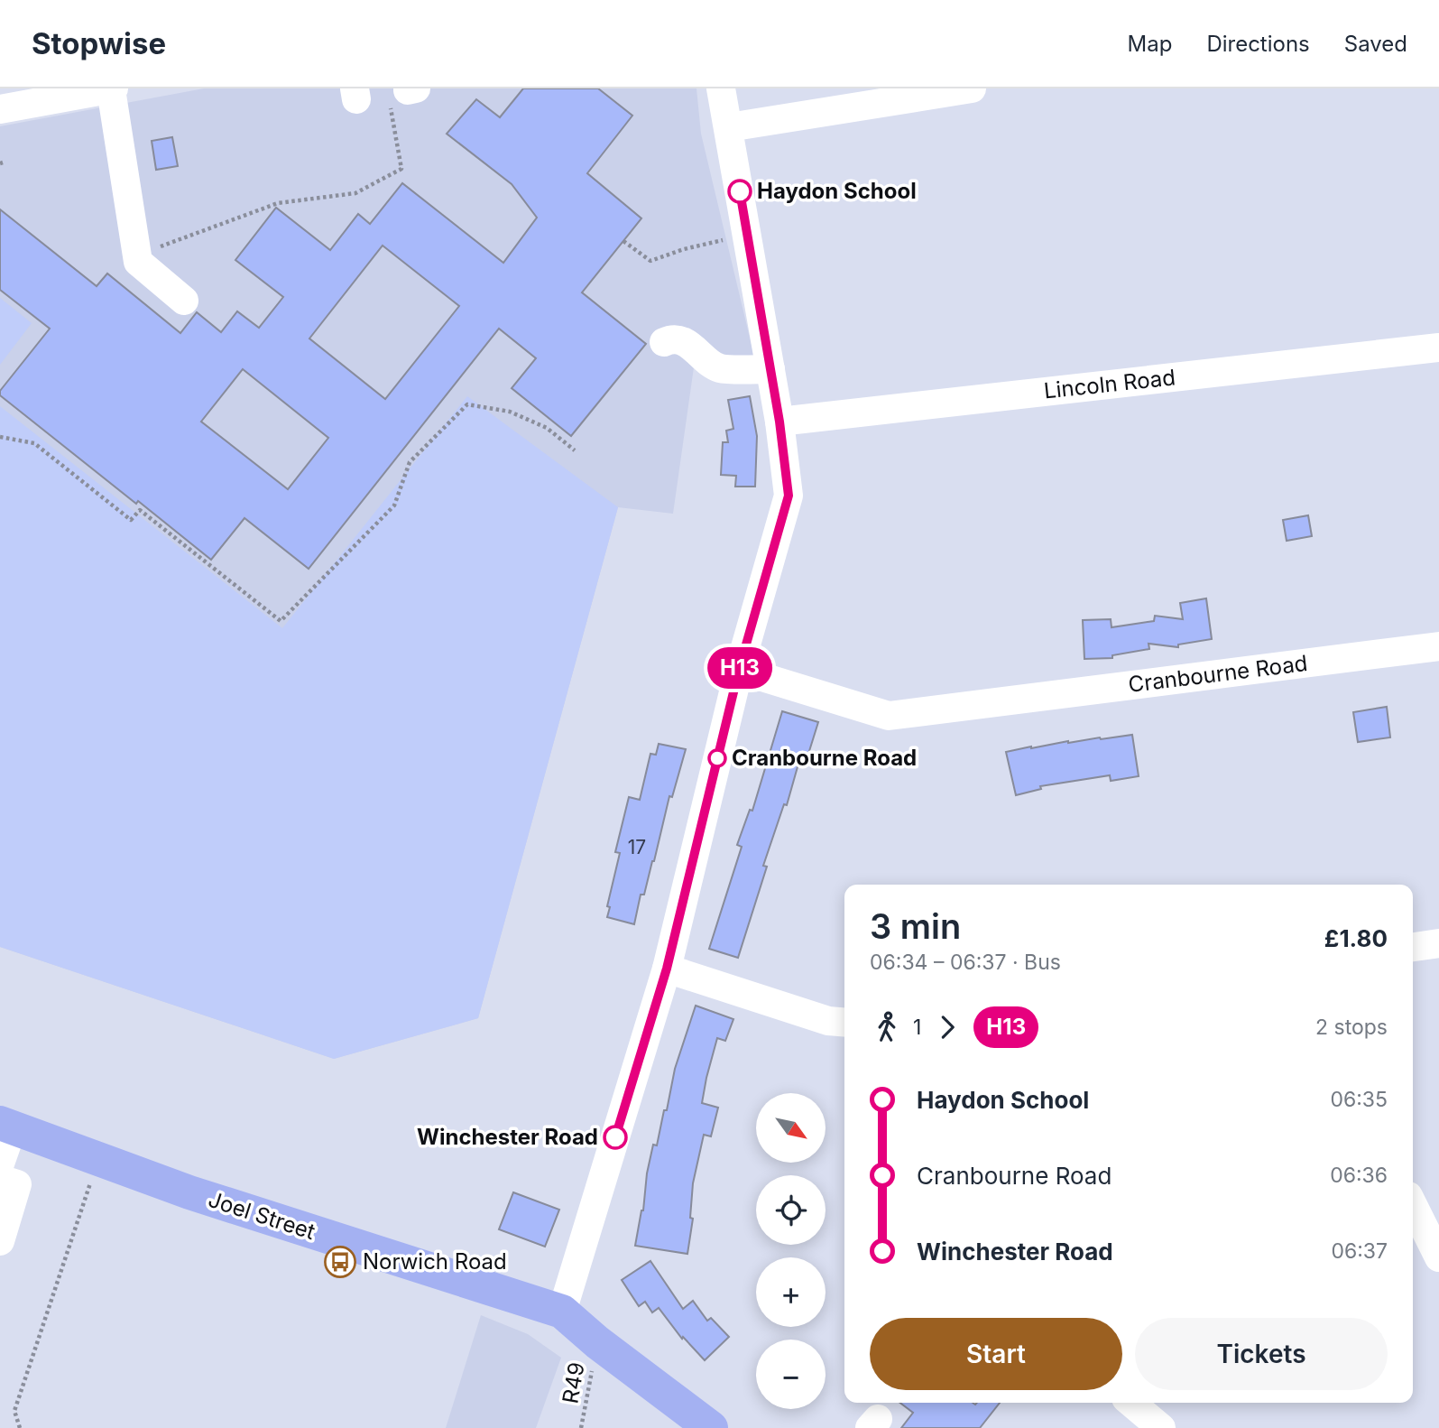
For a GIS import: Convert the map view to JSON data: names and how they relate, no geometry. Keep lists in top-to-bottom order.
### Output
{
  "streets": {
    "main road": ["Joel Street"],
    "street": ["Lincoln Road", "Cranbourne Road"],
    "path": ["R49"]
  },
  "crossings": [
    ["Joel Street", "R49"]
  ],
  "places": {
    "other": ["Haydon School", "Cranbourne Road", "Winchester Road"],
    "bus stop": ["Norwich Road"]
  },
  "lines": ["bus line H13"],
  "house_numbers": ["17"],
  "north": "bottom right",
  "page": {
    "header": "Stopwise",
    "nav": ["Map", "Directions", "Saved"],
    "on_map": "H13",
    "heading": ["3 min", "06:34 – 06:37 · Bus", "£1.80"],
    "legs": ["1", "H13", "2 stops"],
    "list": [
      {
        "name": "Haydon School",
        "value": "06:35"
      },
      {
        "name": "Cranbourne Road",
        "value": "06:36"
      },
      {
        "name": "Winchester Road",
        "value": "06:37"
      }
    ],
    "map_buttons": ["+", "−"],
    "buttons": ["Start", "Tickets"]
  }
}
